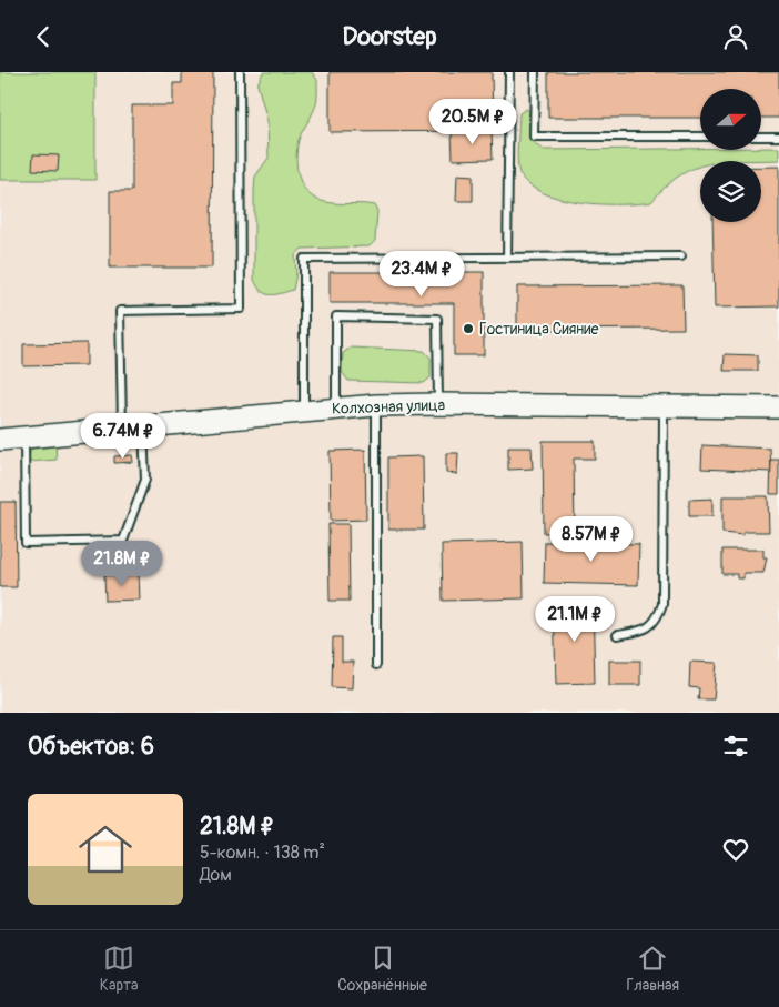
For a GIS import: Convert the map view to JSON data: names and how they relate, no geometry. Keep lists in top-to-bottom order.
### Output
{
  "streets": {
    "street": ["Колхозная улица"]
  },
  "places": ["Гостиница Сияние"],
  "north": "right",
  "page": {
    "header": "Doorstep",
    "price": [
      "20.5M ₽",
      "23.4M ₽",
      "6.74M ₽",
      "8.57M ₽",
      "21.8M ₽",
      "21.1M ₽"
    ],
    "heading": "Объектов: 6",
    "list": [
      {
        "name": "21.8M ₽",
        "note": "5-комн. · 138 m² · Дом"
      }
    ],
    "tabs": ["Карта", "Сохранённые", "Главная"]
  }
}
